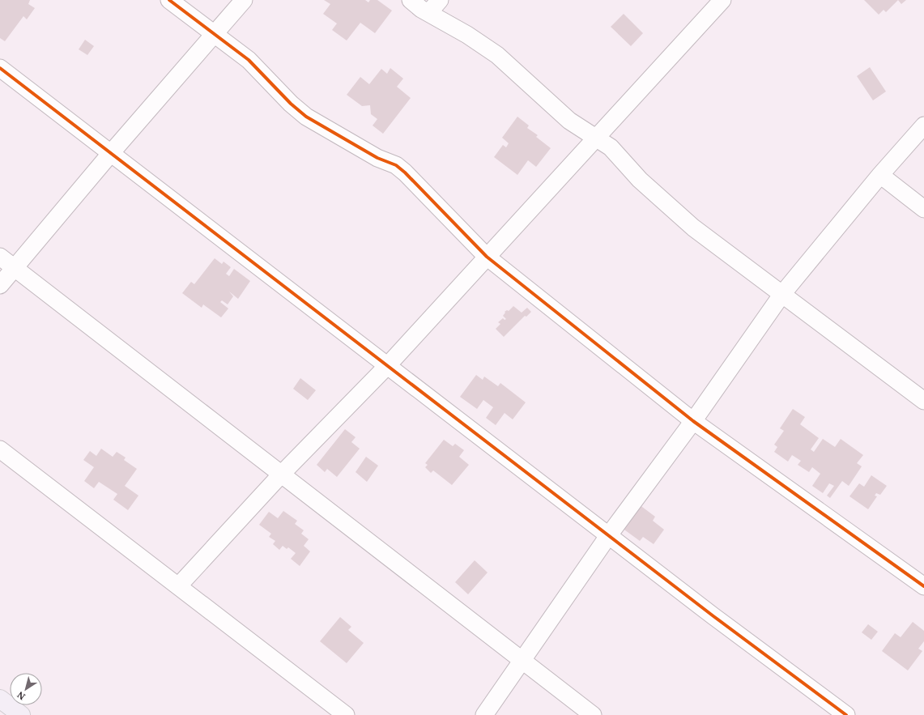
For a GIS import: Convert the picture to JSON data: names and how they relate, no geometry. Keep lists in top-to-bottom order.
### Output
{
  "north": "bottom left"
}
